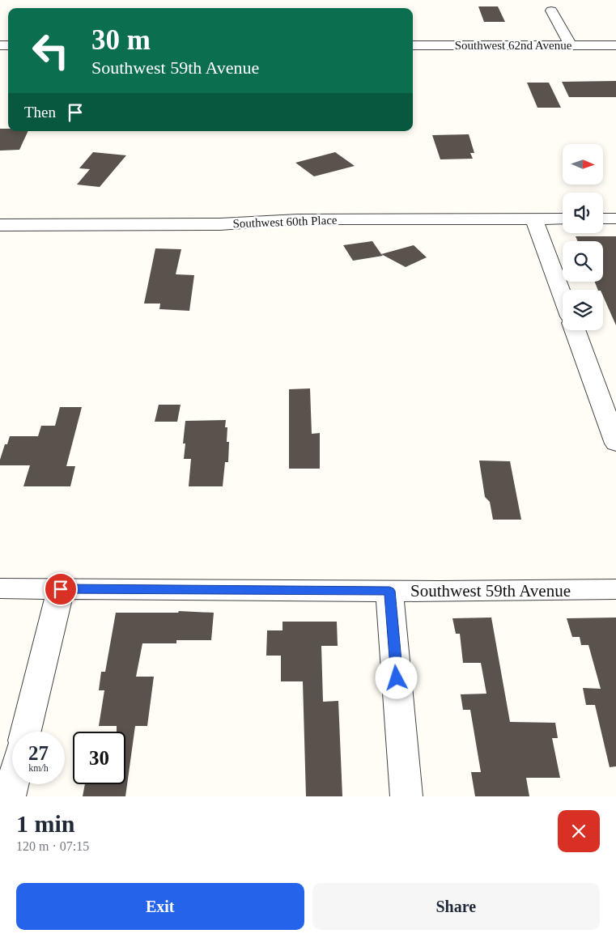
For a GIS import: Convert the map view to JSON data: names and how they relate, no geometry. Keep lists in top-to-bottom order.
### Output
{
  "streets": {
    "street": ["Southwest 62nd Avenue", "Southwest 60th Place", "Southwest 59th Avenue"]
  },
  "north": "right",
  "page": {
    "turn": ["30 m", "Southwest 59th Avenue"],
    "then": "Then",
    "speed": "27 km/h",
    "limit": "30",
    "heading": ["1 min", "120 m · 07:15"],
    "buttons": ["Exit", "Share"]
  }
}
